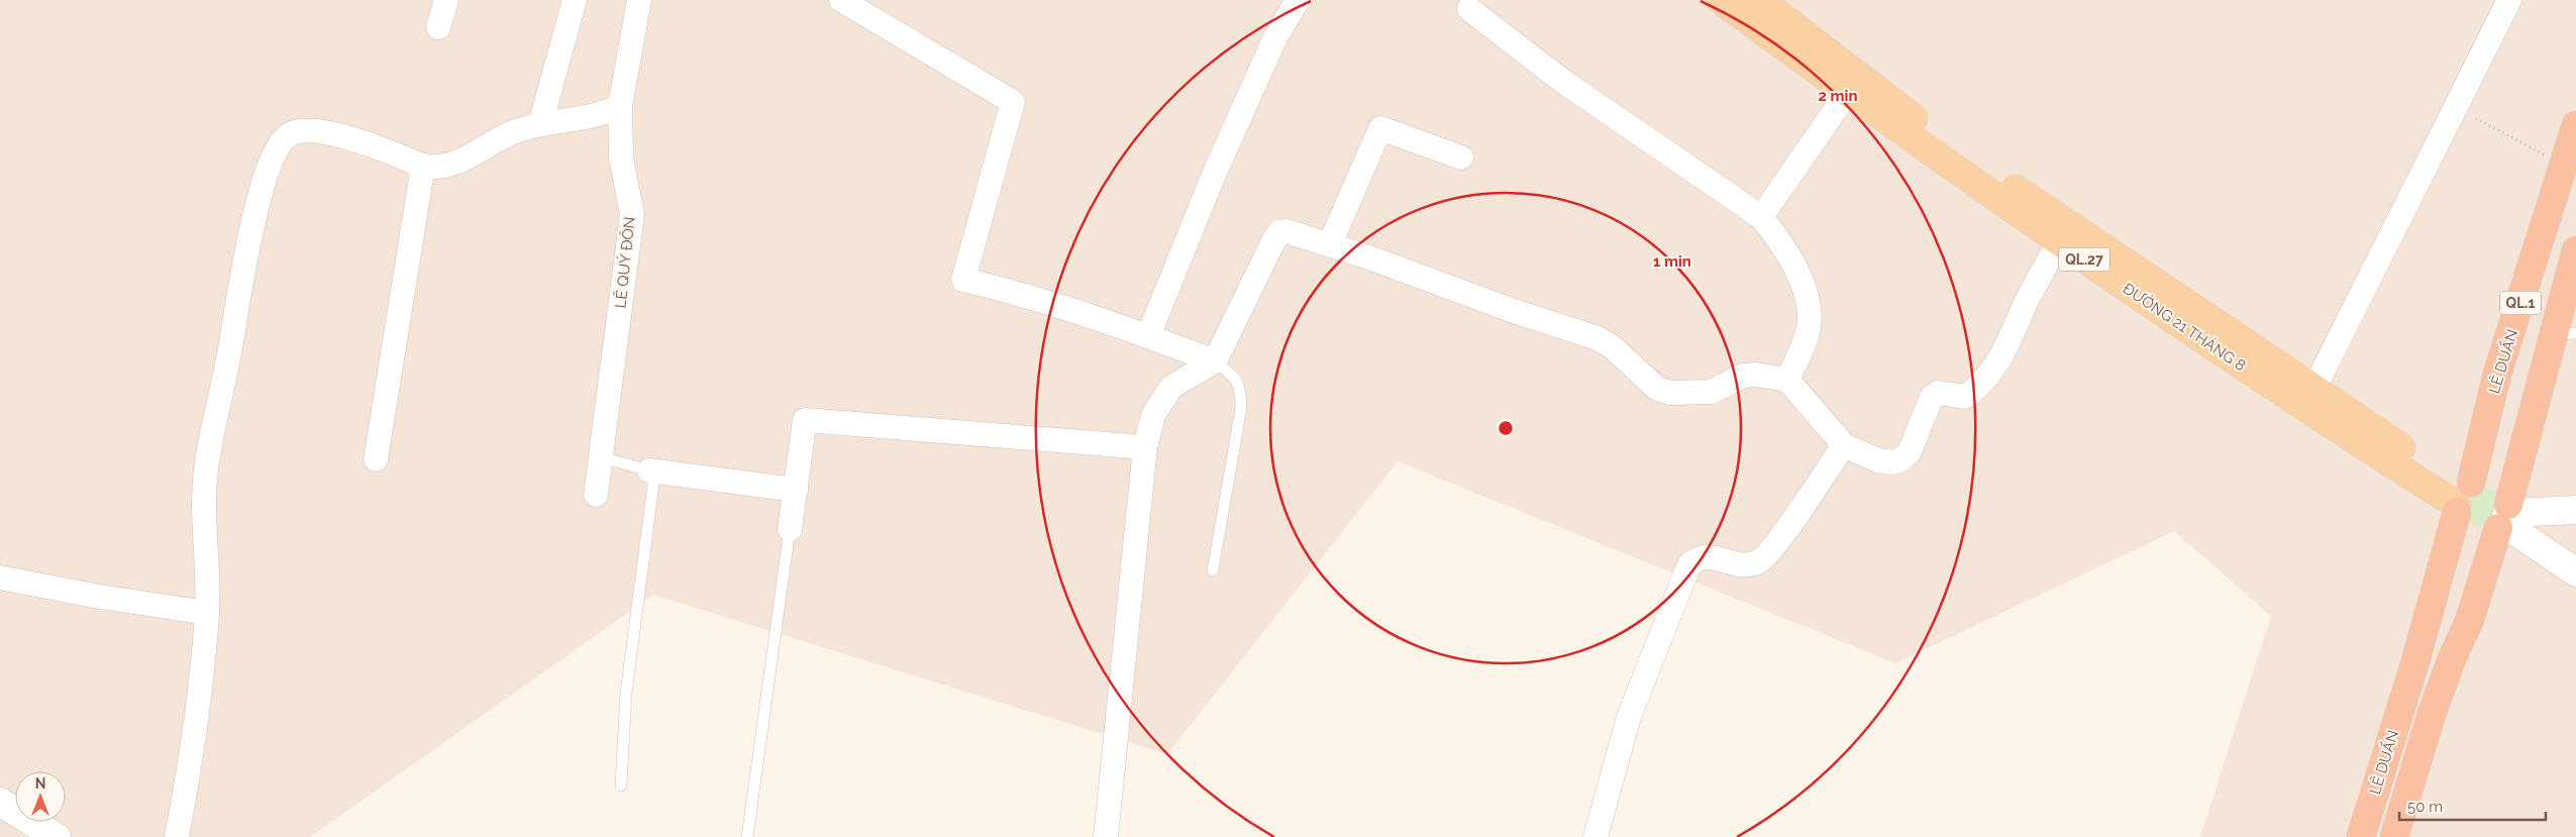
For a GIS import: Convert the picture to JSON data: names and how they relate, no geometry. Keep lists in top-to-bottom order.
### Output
{
  "streets": {
    "highway": ["QL.1", "LÊ DUẨN"],
    "main road": ["QL.27", "ĐƯỜNG 21 THÁNG 8"],
    "street": ["LÊ QUÝ ĐÔN"]
  },
  "crossings": [
    ["ĐƯỜNG 21 THÁNG 8", "LÊ DUẨN"]
  ],
  "scale_bar": "50 m",
  "north": "top",
  "rings": ["2 min", "1 min"]
}
